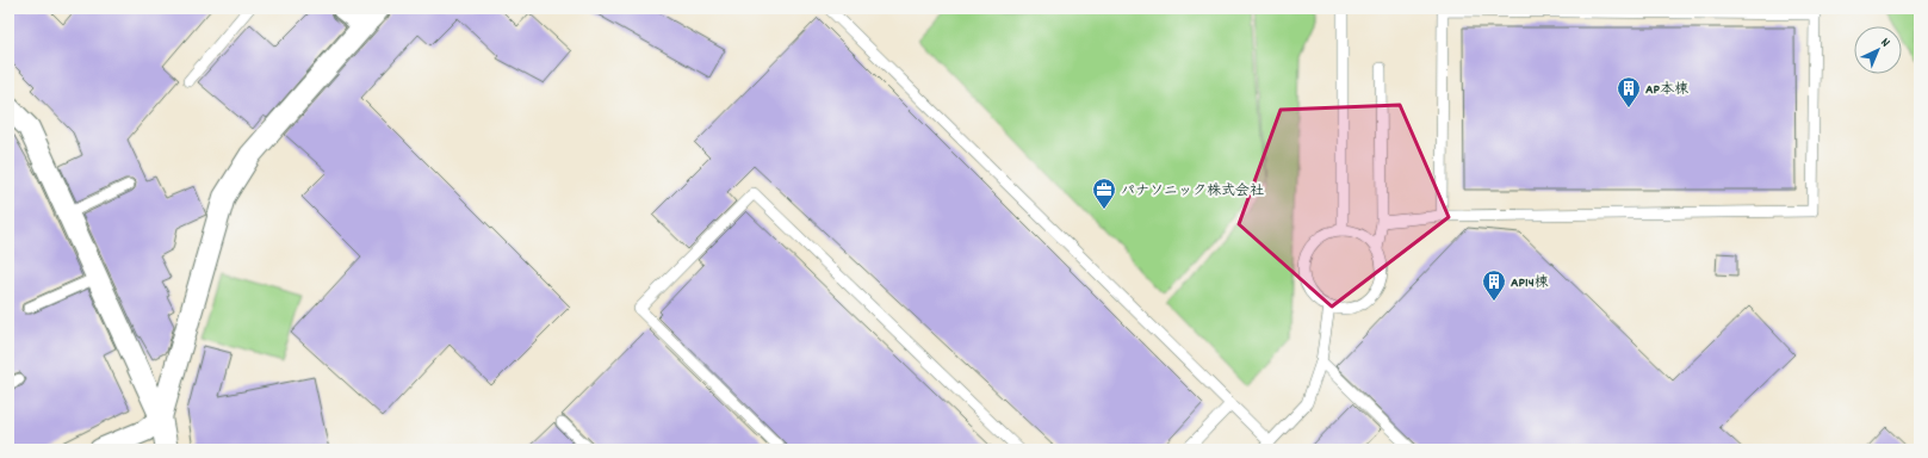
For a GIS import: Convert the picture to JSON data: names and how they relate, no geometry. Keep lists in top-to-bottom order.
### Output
{
  "places": {
    "building": ["AP本棟", "AP14棟"],
    "office": ["パナソニック株式会社"]
  },
  "north": "top right"
}
